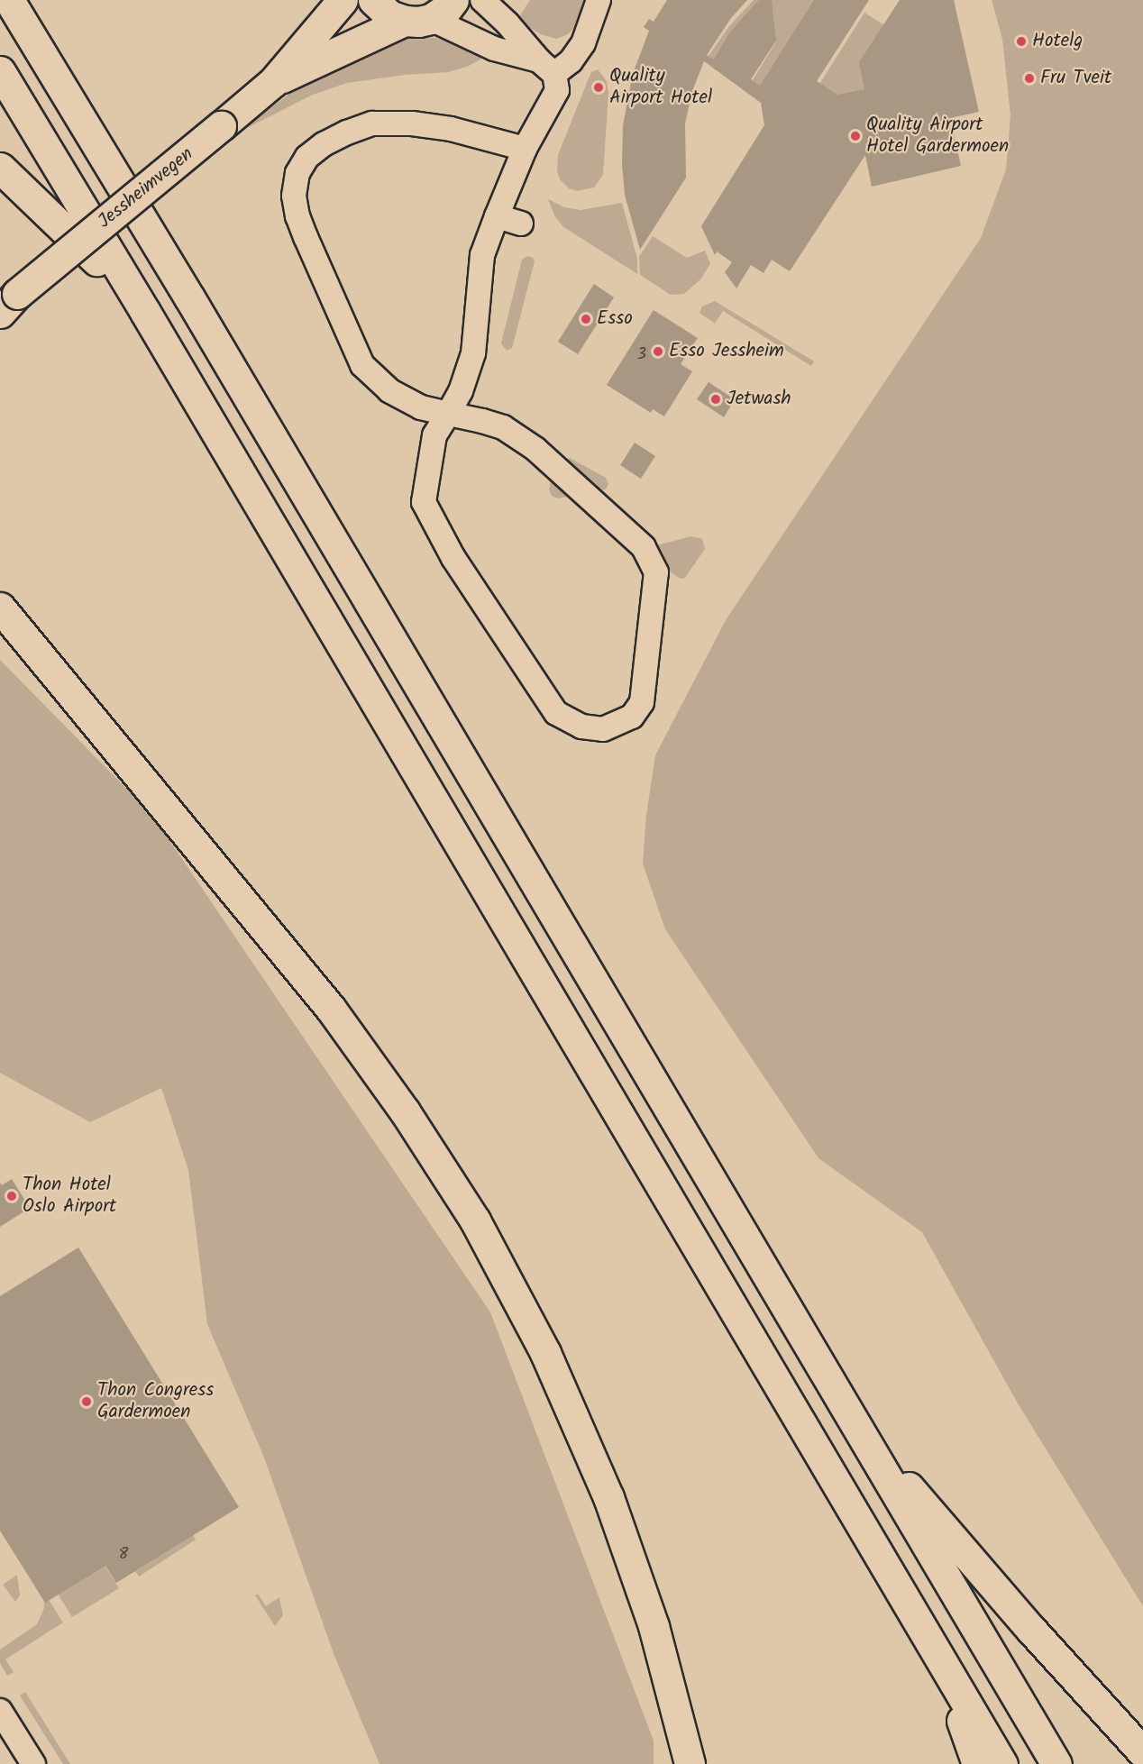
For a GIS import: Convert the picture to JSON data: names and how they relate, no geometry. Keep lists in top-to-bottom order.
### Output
{
  "streets": {
    "highway": ["Jessheimvegen"]
  },
  "places": [
    "Hotelg",
    "Fru Tveit",
    "Quality Airport Hotel",
    "Quality Airport Hotel Gardermoen",
    "Esso",
    "Esso Jessheim",
    "Jetwash",
    "Thon Hotel Oslo Airport",
    "Thon Congress Gardermoen"
  ],
  "house_numbers": ["3", "8"]
}
